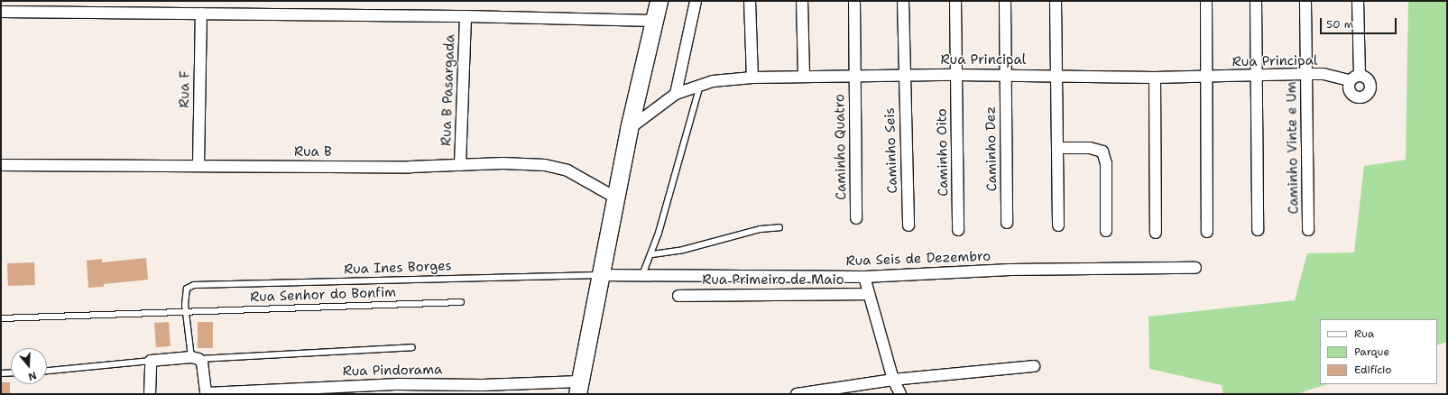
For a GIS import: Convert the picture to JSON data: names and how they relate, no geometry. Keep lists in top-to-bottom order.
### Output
{
  "streets": {
    "street": [
      "Rua Principal",
      "Rua F",
      "Rua B Pasargada",
      "Caminho Quatro",
      "Caminho Vinte e Um",
      "Caminho Dez",
      "Caminho Seis",
      "Rua B",
      "Caminho Oito",
      "Rua Seis de Dezembro",
      "Rua Primeiro de Maio",
      "Rua Pindorama"
    ],
    "lane": ["Rua Ines Borges", "Rua Senhor do Bonfim"]
  },
  "crossings": [
    ["Rua Principal", "Caminho Quatro"],
    ["Rua Principal", "Caminho Vinte e Um"],
    ["Rua Principal", "Caminho Dez"],
    ["Rua Principal", "Caminho Seis"],
    ["Rua Principal", "Caminho Oito"],
    ["Rua F", "Rua B"],
    ["Rua B Pasargada", "Rua B"],
    ["Rua Seis de Dezembro", "Rua Ines Borges"],
    ["Rua Ines Borges", "Rua Senhor do Bonfim"]
  ],
  "legend": ["Rua", "Parque", "Edifício"],
  "scale_bar": "50 m",
  "north": "bottom"
}
